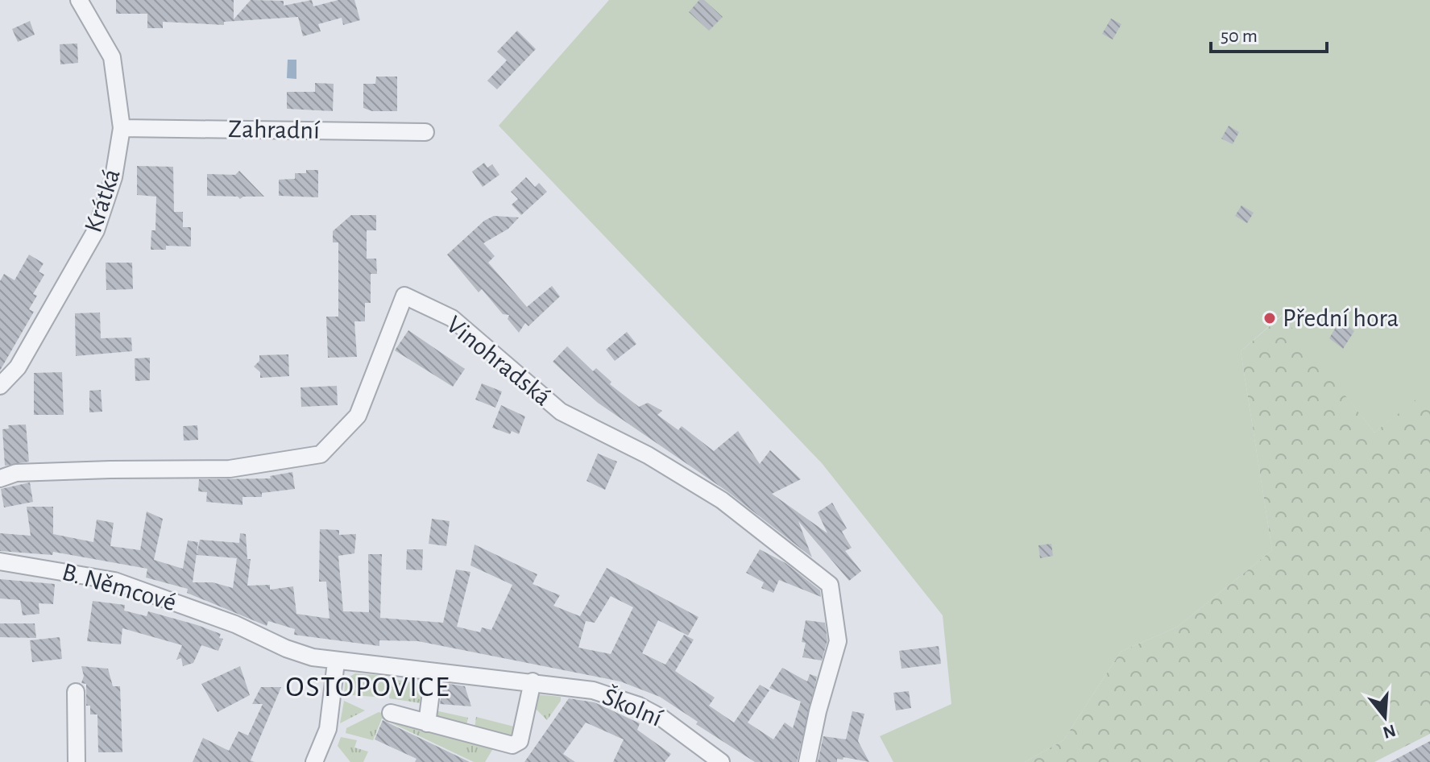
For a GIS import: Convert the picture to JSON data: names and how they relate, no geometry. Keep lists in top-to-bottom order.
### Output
{
  "streets": {
    "street": [
      "Zahradní",
      "Krátká",
      "Vinohradská",
      "B. Němcové",
      "Školní"
    ]
  },
  "crossings": [
    ["Zahradní", "Krátká"],
    ["B. Němcové", "Školní"]
  ],
  "districts": ["OSTOPOVICE"],
  "places": ["Přední hora"],
  "scale_bar": "50 m",
  "north": "bottom"
}
